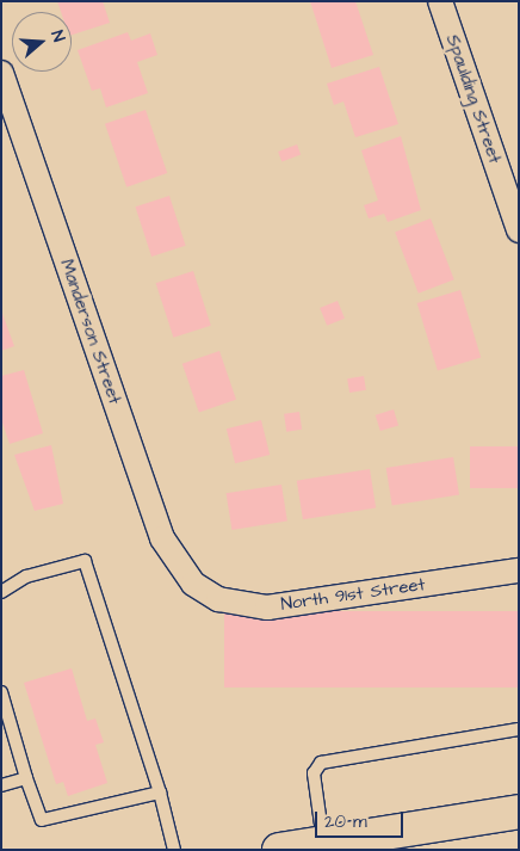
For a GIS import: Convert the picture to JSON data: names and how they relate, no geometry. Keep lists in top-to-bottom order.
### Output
{
  "streets": {
    "street": ["Spaulding Street", "Manderson Street", "North 91st Street"]
  },
  "crossings": [
    ["Manderson Street", "North 91st Street"]
  ],
  "scale_bar": "20 m",
  "north": "right"
}
